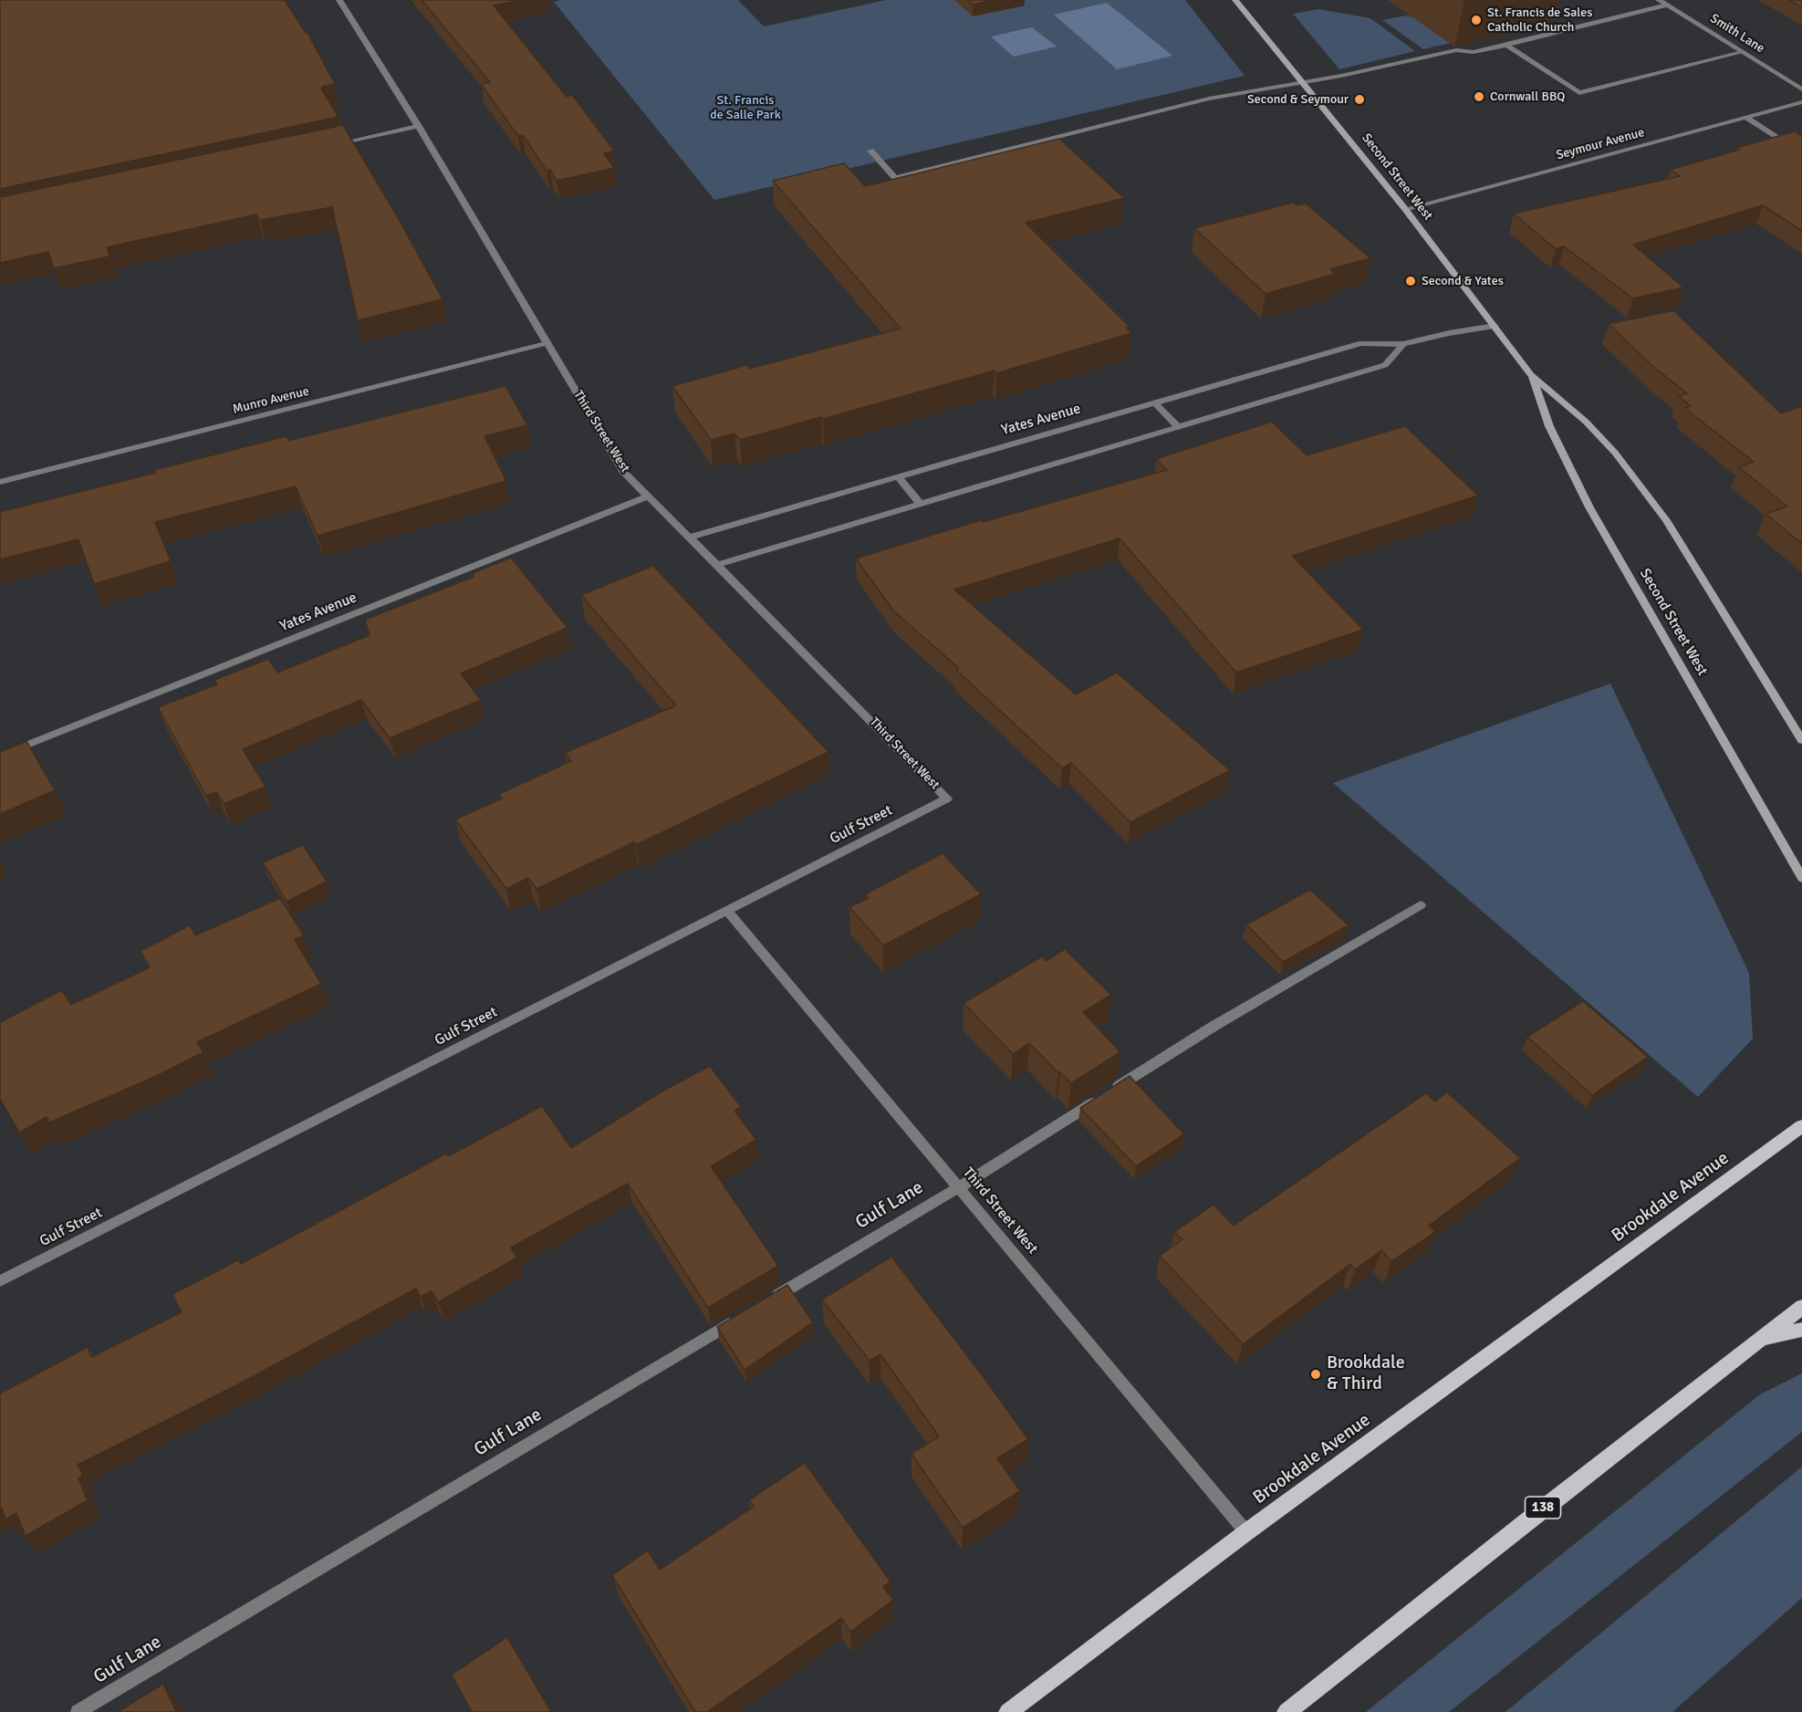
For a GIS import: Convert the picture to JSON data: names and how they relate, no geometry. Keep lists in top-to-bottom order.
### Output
{
  "streets": {
    "main road": ["Second Street West", "Brookdale Avenue", "138"],
    "street": [
      "Smith Lane",
      "Seymour Avenue",
      "Munro Avenue",
      "Yates Avenue",
      "Third Street West",
      "Gulf Street",
      "Gulf Lane"
    ]
  },
  "crossings": [
    ["Seymour Avenue", "Second Street West"],
    ["Second Street West", "Yates Avenue"],
    ["Munro Avenue", "Third Street West"],
    ["Yates Avenue", "Third Street West"],
    ["Third Street West", "Gulf Street"],
    ["Third Street West", "Brookdale Avenue"],
    ["Third Street West", "Gulf Lane"]
  ],
  "parks": ["St. Francis de Salle Park"],
  "places": [
    "St. Francis de Sales Catholic Church",
    "Cornwall BBQ",
    "Second & Seymour",
    "Second & Yates",
    "Brookdale & Third"
  ]
}
